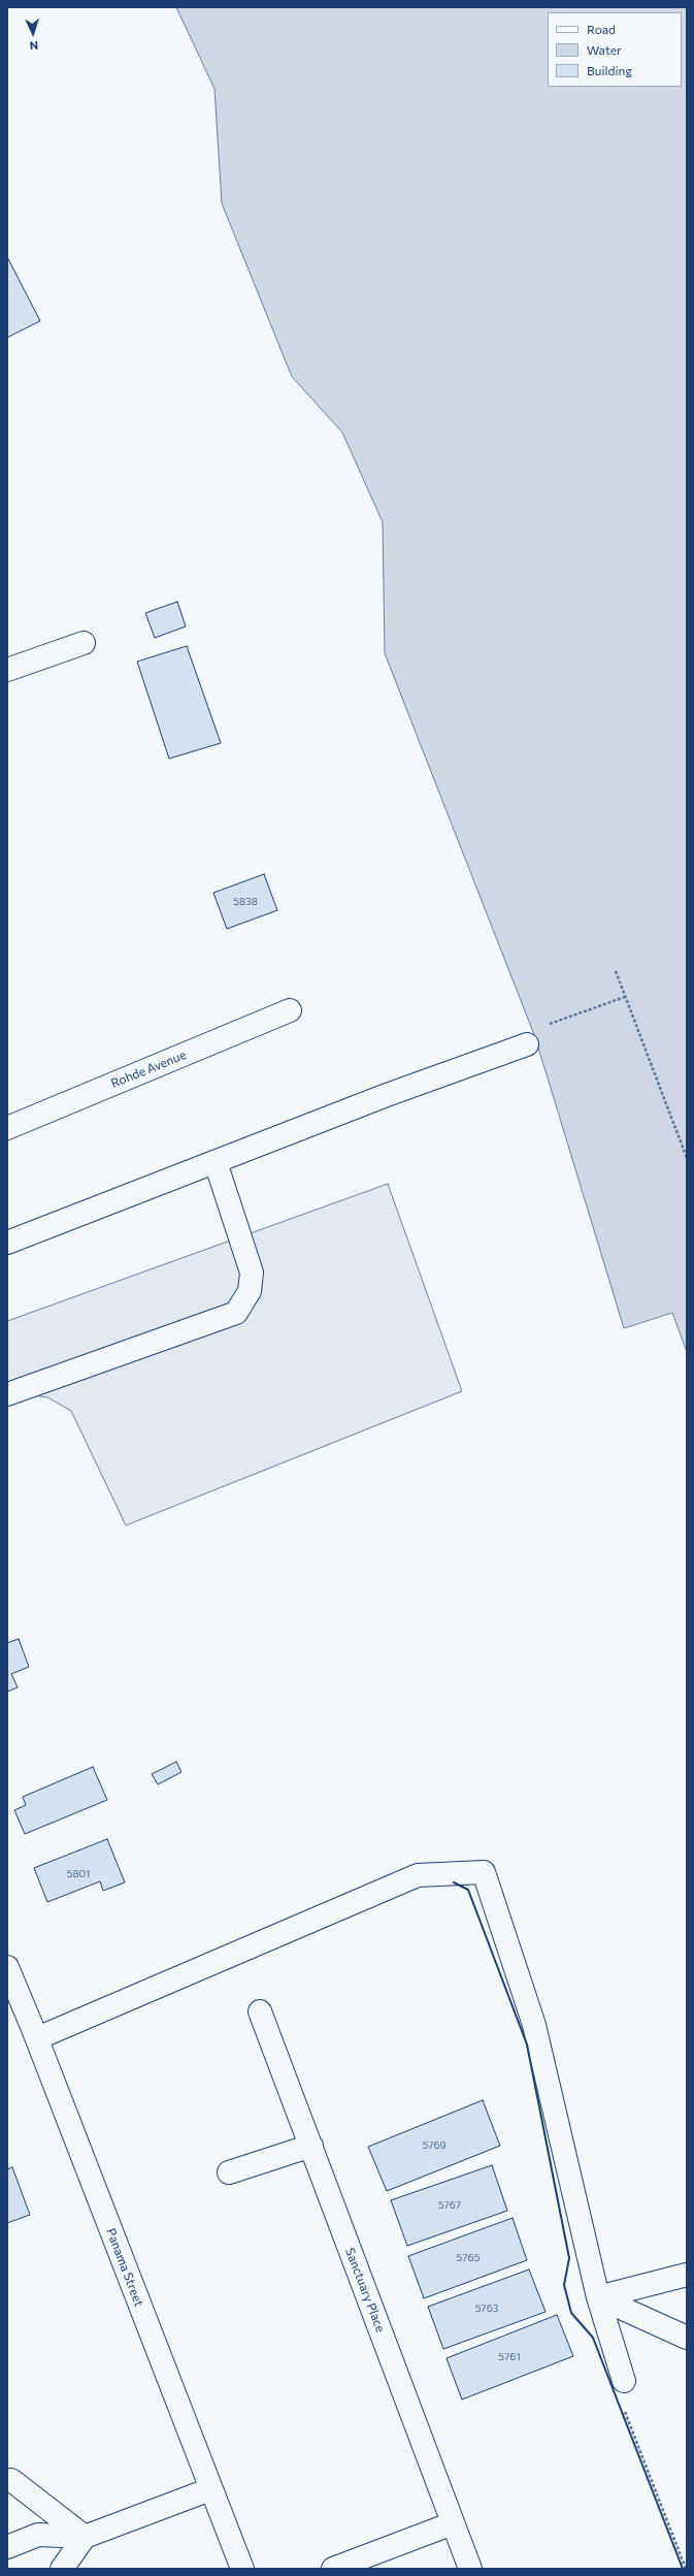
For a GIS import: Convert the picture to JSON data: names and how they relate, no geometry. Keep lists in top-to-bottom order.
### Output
{
  "streets": {
    "street": ["Rohde Avenue", "Panama Street", "Sanctuary Place"]
  },
  "house_numbers": [
    "5838",
    "5801",
    "5769",
    "5767",
    "5765",
    "5763",
    "5761"
  ],
  "legend": ["Road", "Water", "Building"],
  "north": "bottom"
}
